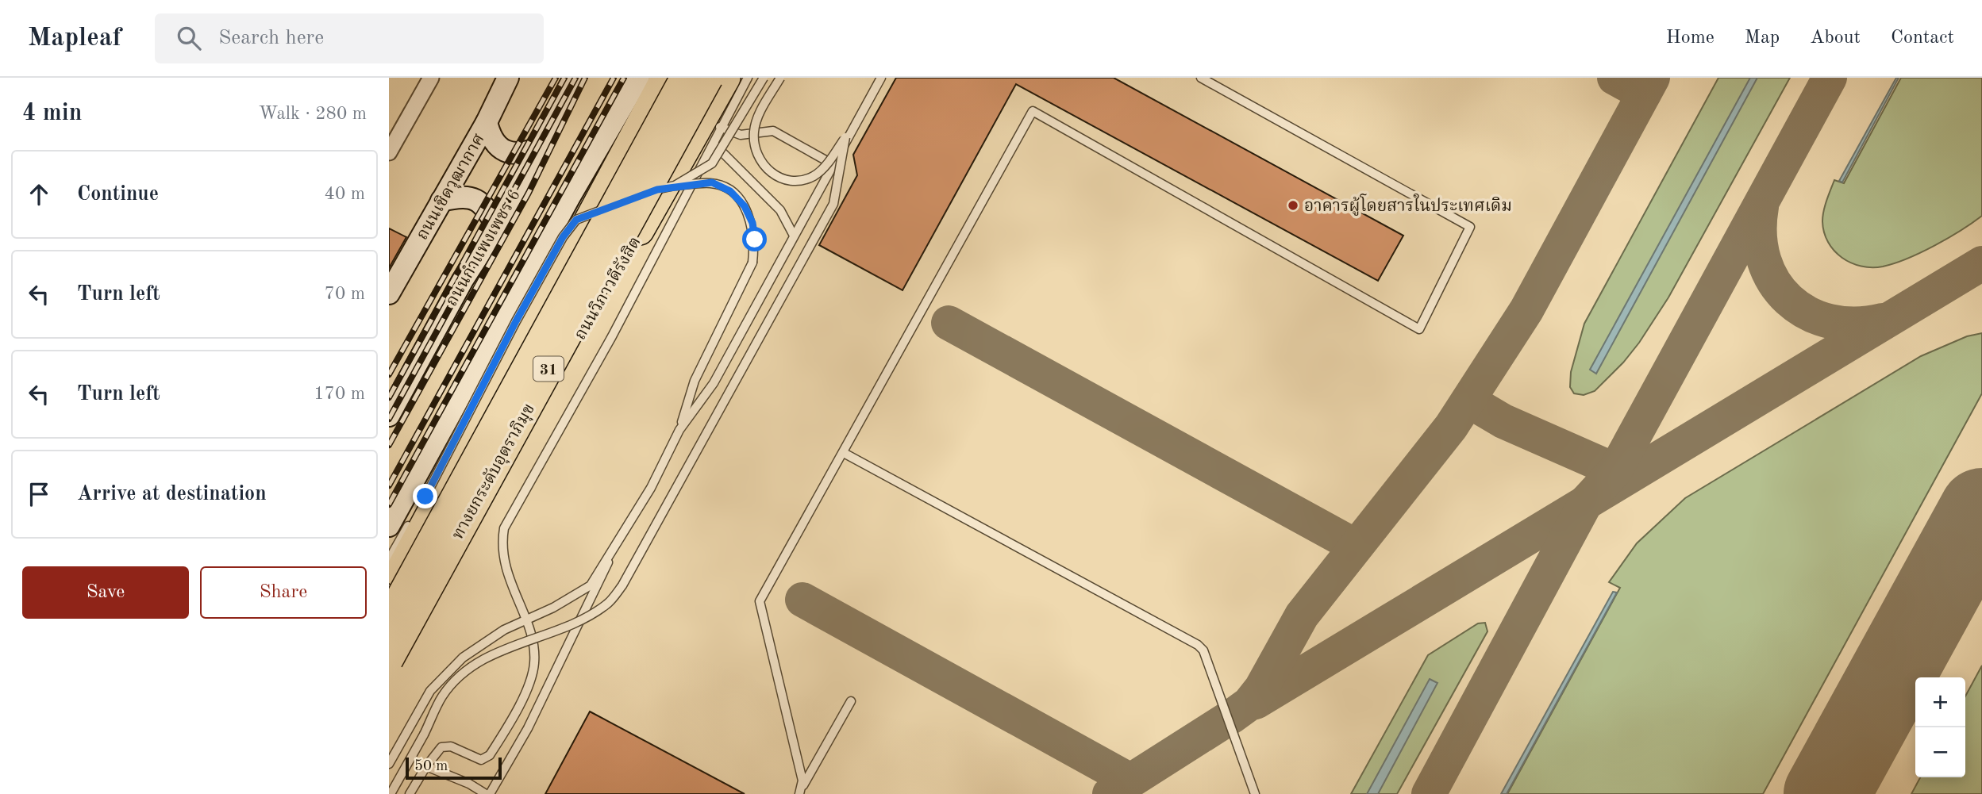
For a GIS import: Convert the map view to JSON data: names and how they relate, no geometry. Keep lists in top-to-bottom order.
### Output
{
  "streets": {
    "highway": ["ถนนวิภาวดีรังสิต", "31", "ทางยกระดับอุตราภิมุข"],
    "main road": ["ถนนเชิดวุฒากาศ", "ถนนกำแพงเพชร 6"]
  },
  "places": ["อาคารผู้โดยสารในประเทศเดิม"],
  "scale_bar": "50 m",
  "page": {
    "header": "Mapleaf",
    "search": "Search here",
    "nav": [
      "Home",
      "Map",
      "About",
      "Contact"
    ],
    "heading": ["4 min", "Walk · 280 m"],
    "list": [
      ["Continue", "40 m"],
      ["Turn left", "70 m"],
      ["Turn left", "170 m"],
      "Arrive at destination"
    ],
    "buttons": ["Save", "Share"],
    "map_buttons": ["+", "−"],
    "scale": "50 m"
  }
}
